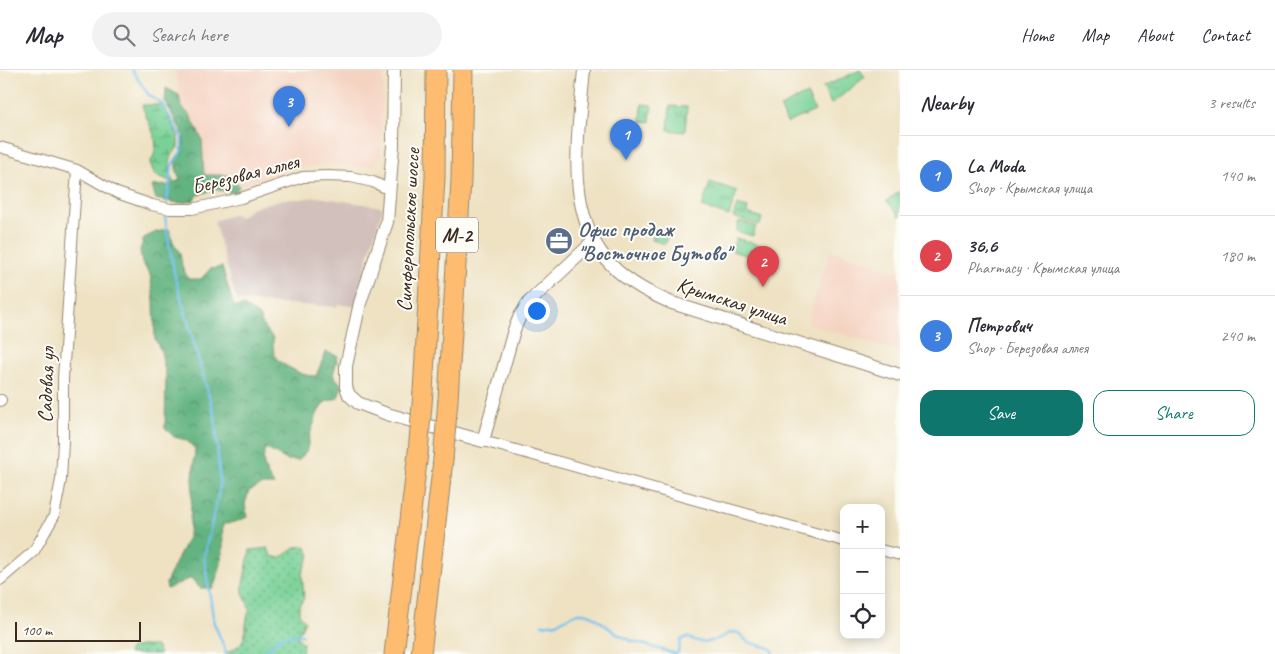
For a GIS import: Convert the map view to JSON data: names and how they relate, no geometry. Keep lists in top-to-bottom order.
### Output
{
  "streets": {
    "highway": ["Симферопольское шоссе", "М-2"],
    "street": ["Березовая аллея", "Крымская улица", "Садовая ул"]
  },
  "crossings": [
    ["Березовая аллея", "Садовая ул"]
  ],
  "places": {
    "office": ["Офис продаж \"Восточное Бутово\""]
  },
  "scale_bar": "100 m",
  "page": {
    "header": "Map",
    "search": "Search here",
    "nav": [
      "Home",
      "Map",
      "About",
      "Contact"
    ],
    "heading": ["Nearby", "3 results"],
    "pins": ["3", "1", "2"],
    "list": [
      {
        "mark": "1",
        "name": "La Moda",
        "note": "Shop · Крымская улица",
        "value": "140 m"
      },
      {
        "mark": "2",
        "name": "36,6",
        "note": "Pharmacy · Крымская улица",
        "value": "180 m"
      },
      {
        "mark": "3",
        "name": "Петрович",
        "note": "Shop · Березовая аллея",
        "value": "240 m"
      }
    ],
    "buttons": ["Save", "Share"],
    "map_buttons": ["+", "−"],
    "scale": "100 m"
  }
}
